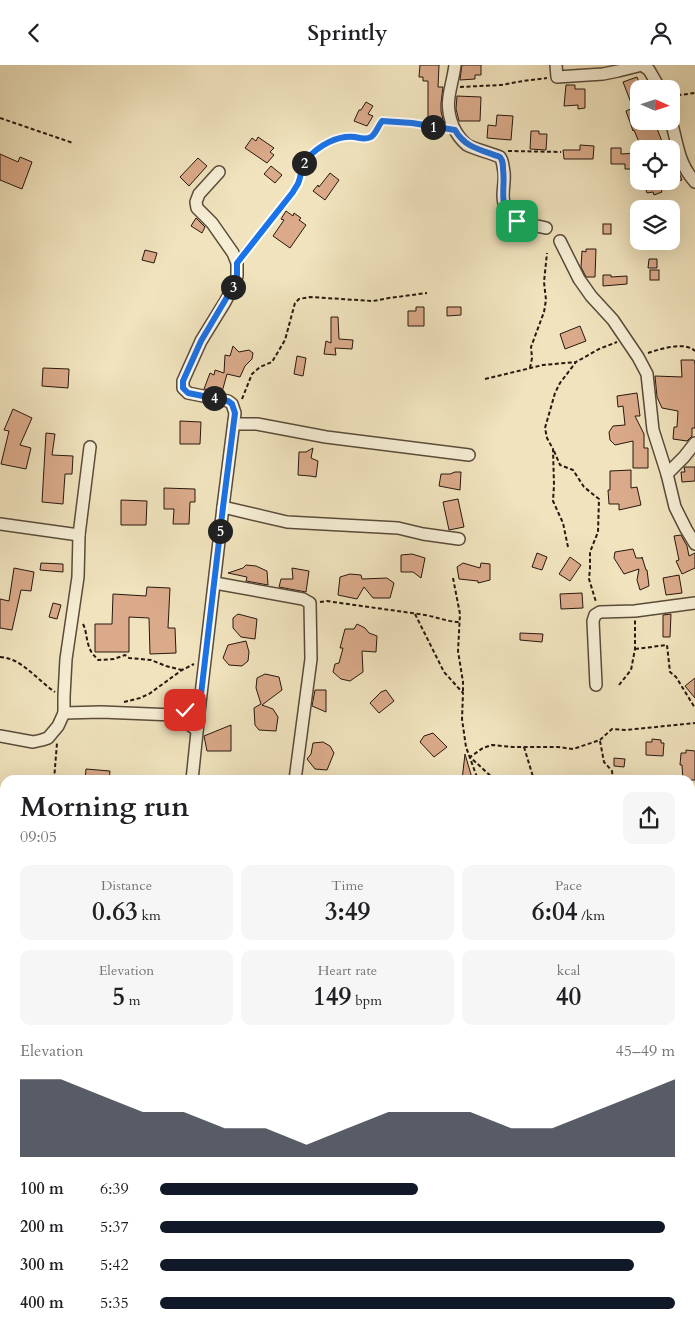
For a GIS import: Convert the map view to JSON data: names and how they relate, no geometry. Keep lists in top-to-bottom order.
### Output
{
  "north": "right",
  "page": {
    "header": "Sprintly",
    "pins": [
      "1",
      "2",
      "3",
      "4",
      "5"
    ],
    "heading": ["Morning run", "09:05"],
    "stats": [
      ["Distance", "0.63 km"],
      ["Time", "3:49"],
      ["Pace", "6:04 /km"],
      ["Elevation", "5 m"],
      ["Heart rate", "149 bpm"],
      ["kcal", "40"]
    ],
    "chart": ["Elevation", "45–49 m"],
    "list": [
      {
        "name": "100 m",
        "note": "6:39"
      },
      {
        "name": "200 m",
        "note": "5:37"
      },
      {
        "name": "300 m",
        "note": "5:42"
      },
      {
        "name": "400 m",
        "note": "5:35"
      }
    ]
  }
}
